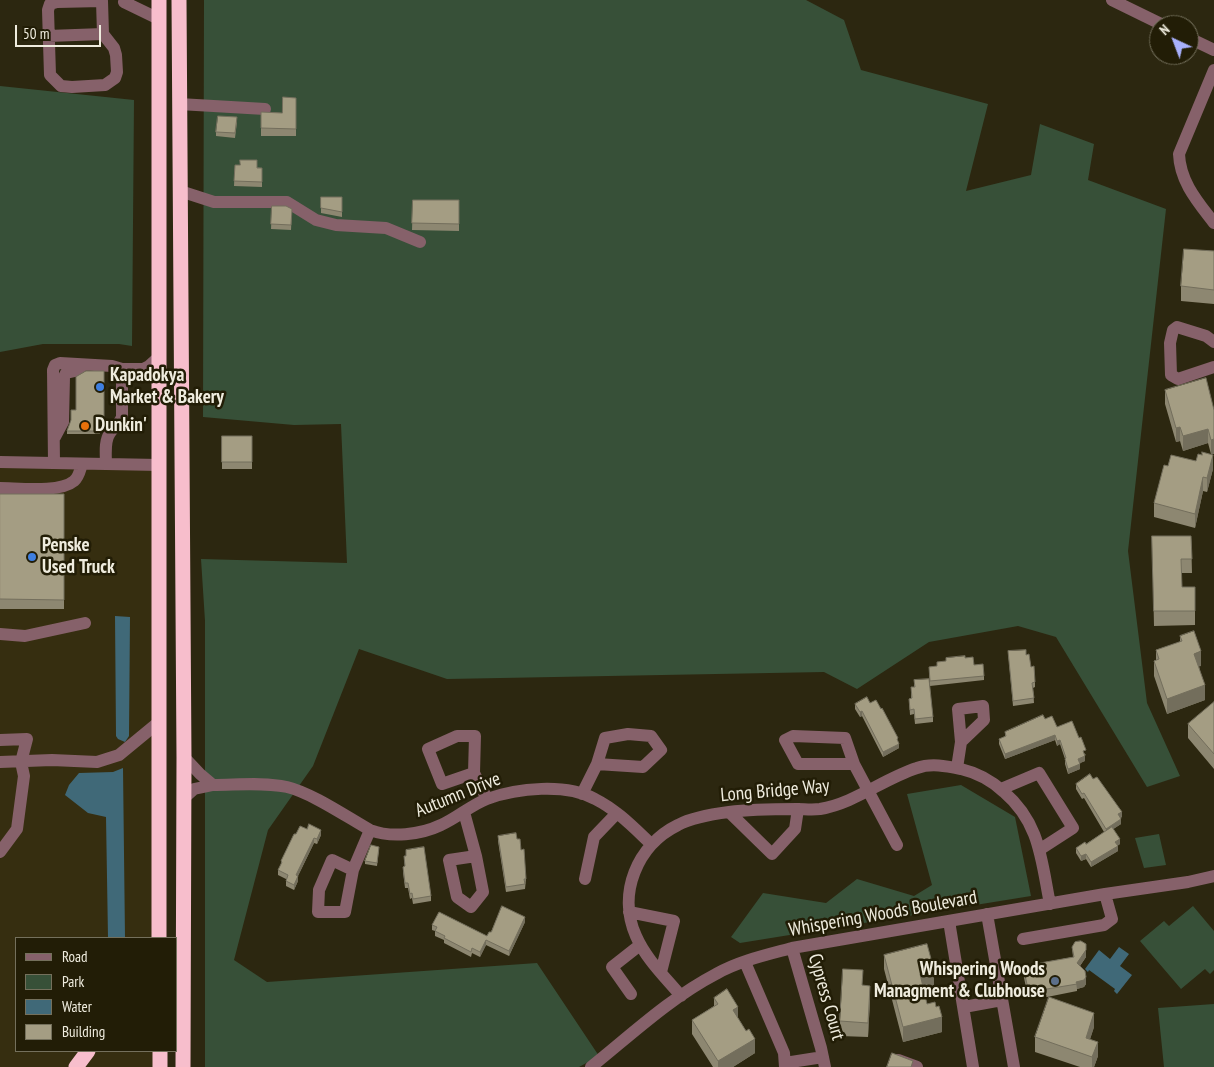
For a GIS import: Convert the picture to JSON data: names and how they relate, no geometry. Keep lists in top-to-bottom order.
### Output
{
  "streets": {
    "street": [
      "Long Bridge Way",
      "Autumn Drive",
      "Whispering Woods Boulevard",
      "Cypress Court"
    ]
  },
  "crossings": [
    ["Long Bridge Way", "Autumn Drive"],
    ["Long Bridge Way", "Whispering Woods Boulevard"],
    ["Whispering Woods Boulevard", "Cypress Court"]
  ],
  "places": [
    "Kapadokya Market & Bakery",
    "Dunkin'",
    "Penske Used Truck",
    "Whispering Woods Managment & Clubhouse"
  ],
  "legend": [
    "Road",
    "Park",
    "Water",
    "Building"
  ],
  "scale_bar": "50 m",
  "north": "top left"
}
